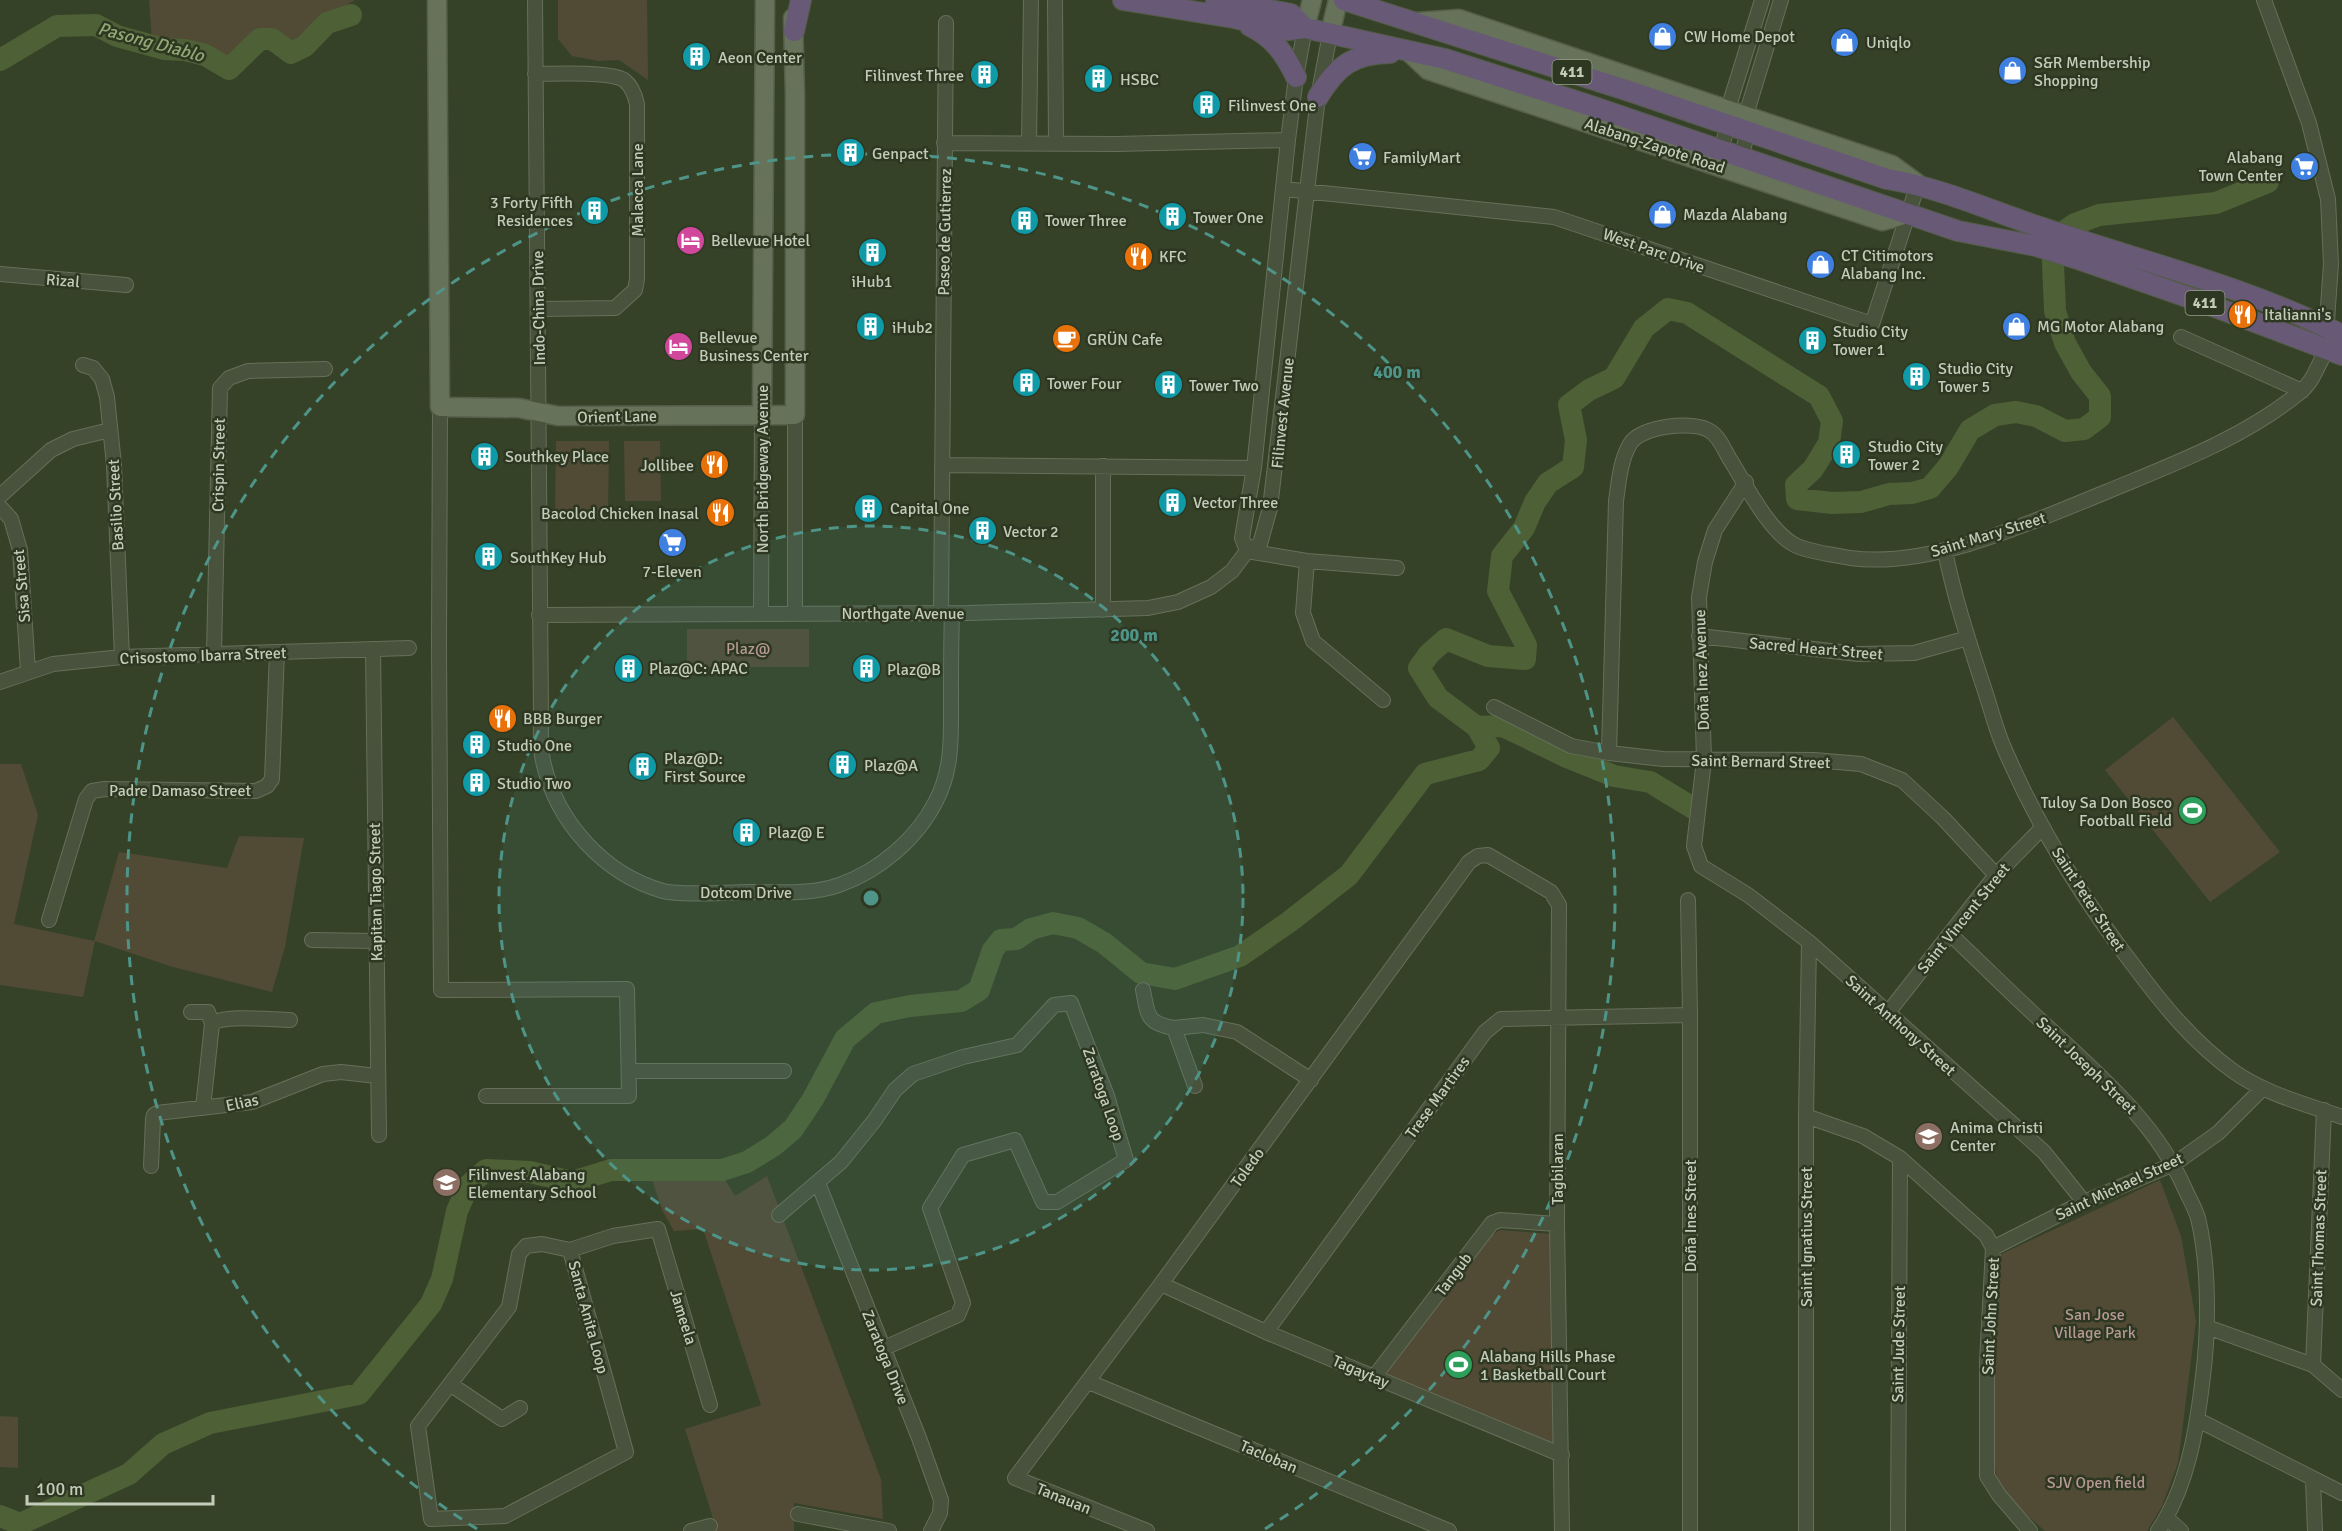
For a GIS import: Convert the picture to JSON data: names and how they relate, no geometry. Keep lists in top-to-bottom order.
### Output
{
  "streets": {
    "highway": ["411", "Alabang-Zapote Road"],
    "main road": ["Filinvest Avenue", "Orient Lane", "North Bridgeway Avenue"],
    "street": [
      "Malacca Lane",
      "Paseo de Gutierrez",
      "West Parc Drive",
      "Rizal",
      "Indo-China Drive",
      "Crispin Street",
      "Basilio Street",
      "Saint Mary Street",
      "Sisa Street",
      "Northgate Avenue",
      "Sacred Heart Street",
      "Crisostomo Ibarra Street",
      "Doña Inez Avenue",
      "Saint Bernard Street",
      "Padre Damaso Street",
      "Kapitan Tiago Street",
      "Dotcom Drive",
      "Saint Peter Street",
      "Saint Vincent Street",
      "Saint Anthony Street",
      "Saint Joseph Street",
      "Zaratoga Loop",
      "Trese Martires",
      "Elias",
      "Toledo",
      "Tagbilaran",
      "Saint Michael Street",
      "Doña Ines Street",
      "Saint Ignatius Street",
      "Saint Thomas Street",
      "Tangub",
      "Saint John Street",
      "Santa Anita Loop",
      "Jameela",
      "Saint Jude Street",
      "Zaratoga Drive",
      "Tagaytay",
      "Tacloban",
      "Tanauan"
    ]
  },
  "crossings": [
    ["Alabang-Zapote Road", "West Parc Drive"],
    ["Alabang-Zapote Road", "Filinvest Avenue"],
    ["Alabang-Zapote Road", "Saint Mary Street"],
    ["Malacca Lane", "Indo-China Drive"],
    ["Paseo de Gutierrez", "Northgate Avenue"],
    ["Paseo de Gutierrez", "Dotcom Drive"],
    ["West Parc Drive", "Filinvest Avenue"],
    ["Indo-China Drive", "Orient Lane"],
    ["Indo-China Drive", "Northgate Avenue"],
    ["Indo-China Drive", "Dotcom Drive"],
    ["Filinvest Avenue", "Northgate Avenue"],
    ["Orient Lane", "North Bridgeway Avenue"],
    ["Crispin Street", "Crisostomo Ibarra Street"],
    ["North Bridgeway Avenue", "Northgate Avenue"],
    ["Basilio Street", "Crisostomo Ibarra Street"],
    ["Saint Mary Street", "Doña Inez Avenue"],
    ["Saint Mary Street", "Saint Bernard Street"],
    ["Saint Mary Street", "Saint Peter Street"],
    ["Sisa Street", "Crisostomo Ibarra Street"],
    ["Northgate Avenue", "Dotcom Drive"],
    ["Sacred Heart Street", "Doña Inez Avenue"],
    ["Sacred Heart Street", "Saint Peter Street"],
    ["Crisostomo Ibarra Street", "Padre Damaso Street"],
    ["Crisostomo Ibarra Street", "Kapitan Tiago Street"],
    ["Doña Inez Avenue", "Saint Bernard Street"],
    ["Doña Inez Avenue", "Saint Anthony Street"],
    ["Saint Bernard Street", "Saint Vincent Street"],
    ["Kapitan Tiago Street", "Elias"],
    ["Saint Peter Street", "Saint Vincent Street"],
    ["Saint Peter Street", "Saint Michael Street"],
    ["Saint Peter Street", "Saint Thomas Street"],
    ["Saint Vincent Street", "Saint Anthony Street"],
    ["Saint Vincent Street", "Saint Joseph Street"],
    ["Saint Anthony Street", "Saint Michael Street"],
    ["Saint Anthony Street", "Saint Ignatius Street"],
    ["Saint Joseph Street", "Saint Michael Street"],
    ["Zaratoga Loop", "Zaratoga Drive"],
    ["Trese Martires", "Tagbilaran"],
    ["Trese Martires", "Doña Ines Street"],
    ["Trese Martires", "Tagaytay"],
    ["Toledo", "Tagbilaran"],
    ["Toledo", "Tagaytay"],
    ["Toledo", "Tacloban"],
    ["Toledo", "Tanauan"],
    ["Tagbilaran", "Tangub"],
    ["Tagbilaran", "Tagaytay"],
    ["Saint Michael Street", "Saint John Street"],
    ["Saint Ignatius Street", "Saint John Street"],
    ["Tangub", "Tagaytay"],
    ["Saint John Street", "Saint Jude Street"],
    ["Santa Anita Loop", "Jameela"]
  ],
  "water": ["Pasong Diablo"],
  "parks": ["Plaz@", "San Jose Village Park", "SJV Open field"],
  "places": {
    "shop": [
      "CW Home Depot",
      "Uniqlo",
      "S&R Membership Shopping",
      "Mazda Alabang",
      "CT Citimotors Alabang Inc.",
      "MG Motor Alabang"
    ],
    "building": [
      "Aeon Center",
      "Filinvest Three",
      "HSBC",
      "Filinvest One",
      "Genpact",
      "3 Forty Fifth Residences",
      "Tower One",
      "Tower Three",
      "iHub1",
      "iHub2",
      "Studio City Tower 1",
      "Studio City Tower 5",
      "Tower Four",
      "Tower Two",
      "Studio City Tower 2",
      "Southkey Place",
      "Vector Three",
      "Capital One",
      "Vector 2",
      "SouthKey Hub",
      "Plaz@C: APAC",
      "Plaz@B",
      "Studio One",
      "Plaz@A",
      "Plaz@D: First Source",
      "Studio Two",
      "Plaz@ E"
    ],
    "supermarket": ["FamilyMart", "Alabang Town Center", "7-Eleven"],
    "hotel": ["Bellevue Hotel", "Bellevue Business Center"],
    "restaurant": [
      "KFC",
      "Italianni's",
      "Jollibee",
      "Bacolod Chicken Inasal",
      "BBB Burger"
    ],
    "cafe": ["GRÜN Cafe"],
    "sports": ["Tuloy Sa Don Bosco Football Field", "Alabang Hills Phase 1 Basketball Court"],
    "school or university": ["Anima Christi Center", "Filinvest Alabang Elementary School"]
  },
  "scale_bar": "100 m",
  "rings": ["400 m", "200 m"]
}
